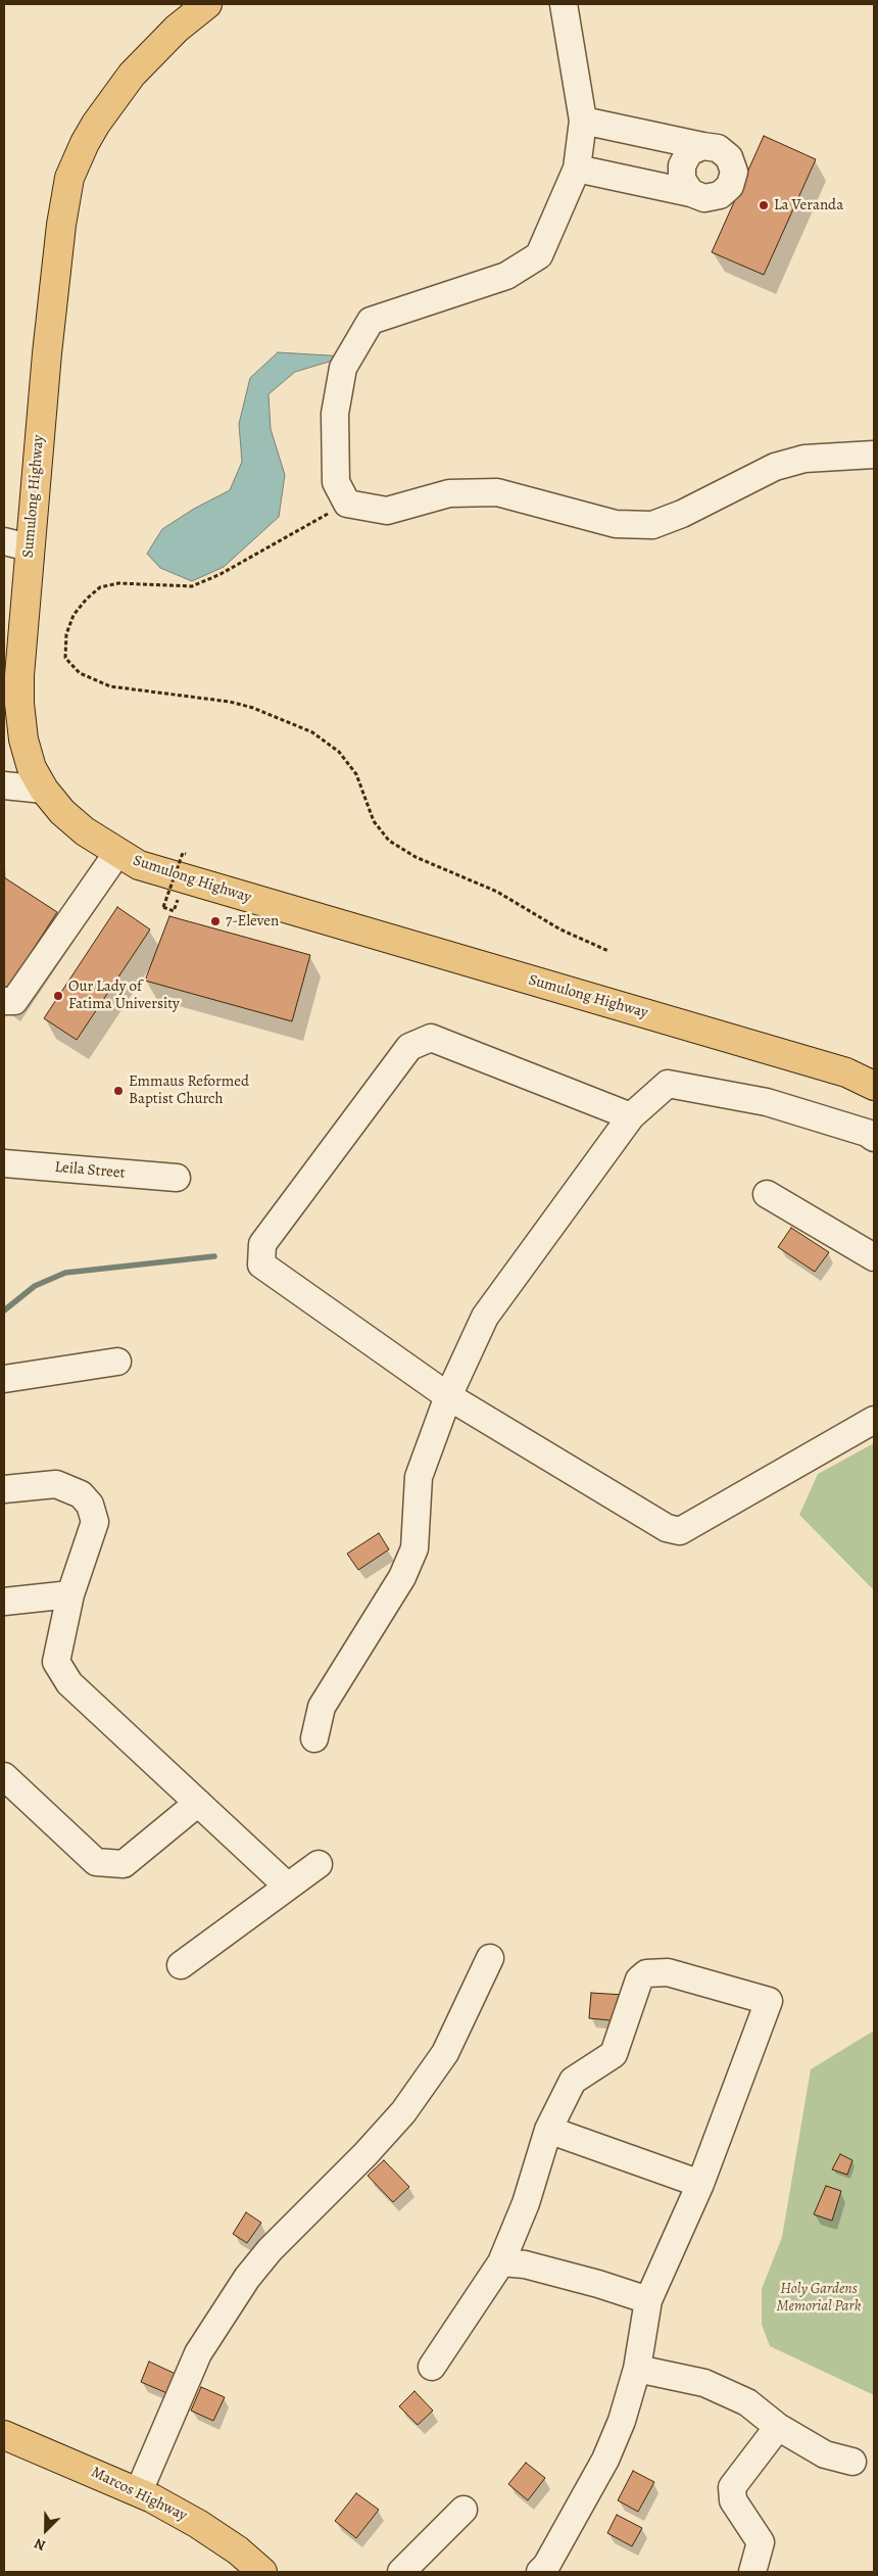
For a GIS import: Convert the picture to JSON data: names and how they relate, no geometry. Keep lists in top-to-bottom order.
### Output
{
  "streets": {
    "main road": ["Sumulong Highway", "Marcos Highway"],
    "street": ["Leila Street"]
  },
  "parks": ["Holy Gardens Memorial Park"],
  "places": [
    "La Veranda",
    "7-Eleven",
    "Our Lady of Fatima University",
    "Emmaus Reformed Baptist Church"
  ],
  "north": "bottom left"
}
